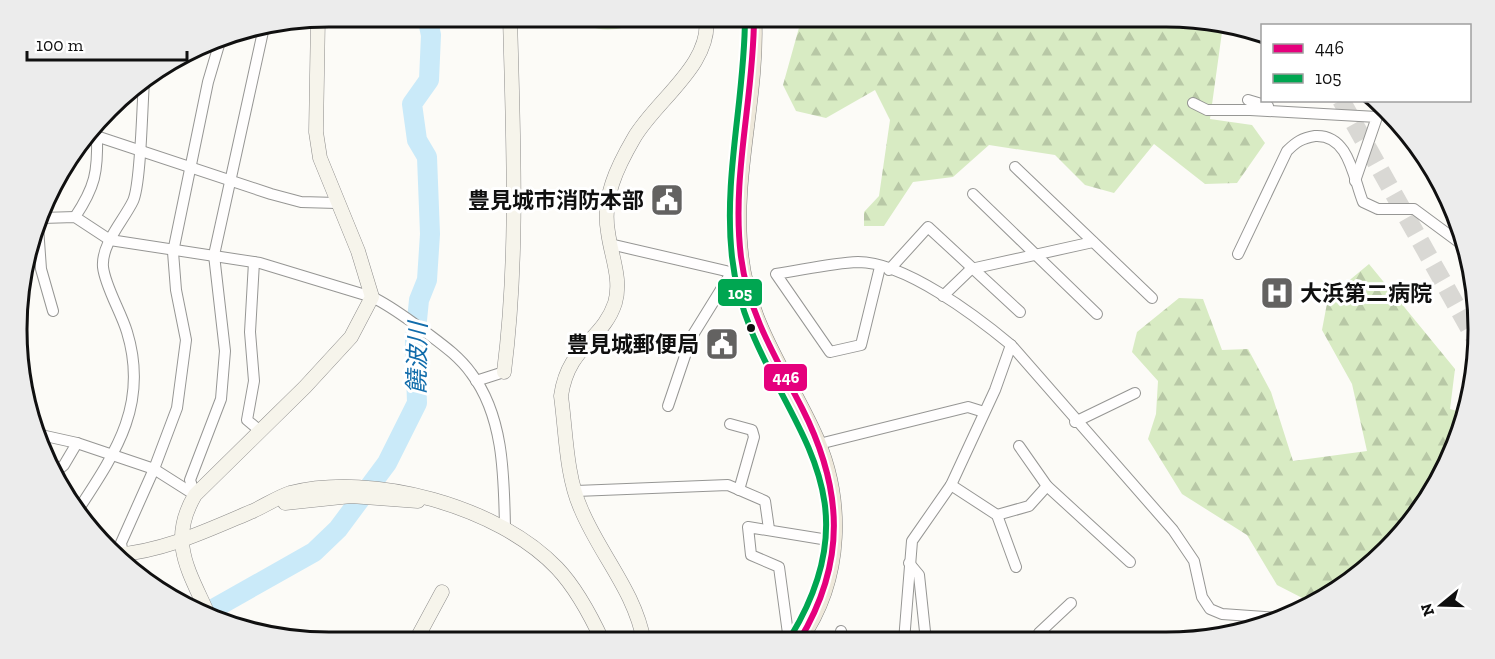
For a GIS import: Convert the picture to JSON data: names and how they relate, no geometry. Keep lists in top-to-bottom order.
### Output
{
  "water": ["饒波川"],
  "places": {
    "public building": ["豊見城市消防本部", "豊見城郵便局"],
    "hospital": ["大浜第二病院"]
  },
  "lines": ["transit line 446", "transit line 105"],
  "legend": ["446", "105"],
  "scale_bar": "100 m",
  "north": "left"
}
